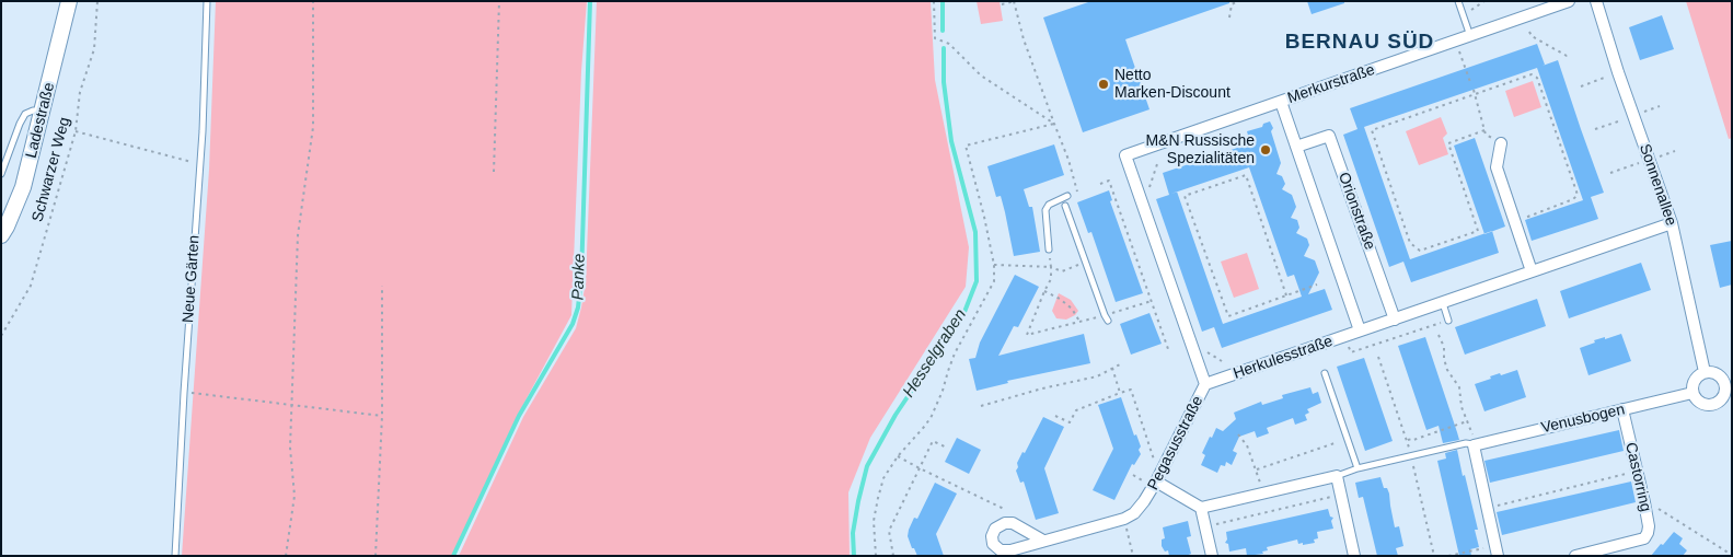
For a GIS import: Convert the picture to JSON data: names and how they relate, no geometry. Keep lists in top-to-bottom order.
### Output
{
  "streets": {
    "street": [
      "Merkurstraße",
      "Ladestraße",
      "Sonnenallee",
      "Orionstraße",
      "Herkulesstraße",
      "Venusbogen",
      "Pegasusstraße",
      "Castorring"
    ],
    "lane": ["Neue Gärten"],
    "path": ["Schwarzer Weg"]
  },
  "crossings": [
    ["Merkurstraße", "Pegasusstraße"],
    ["Sonnenallee", "Herkulesstraße"],
    ["Sonnenallee", "Venusbogen"],
    ["Orionstraße", "Herkulesstraße"],
    ["Herkulesstraße", "Pegasusstraße"],
    ["Venusbogen", "Castorring"]
  ],
  "districts": ["BERNAU SÜD"],
  "water": ["Panke", "Hesselgraben"],
  "places": ["Netto Marken-Discount", "M&N Russische Spezialitäten"]
}
